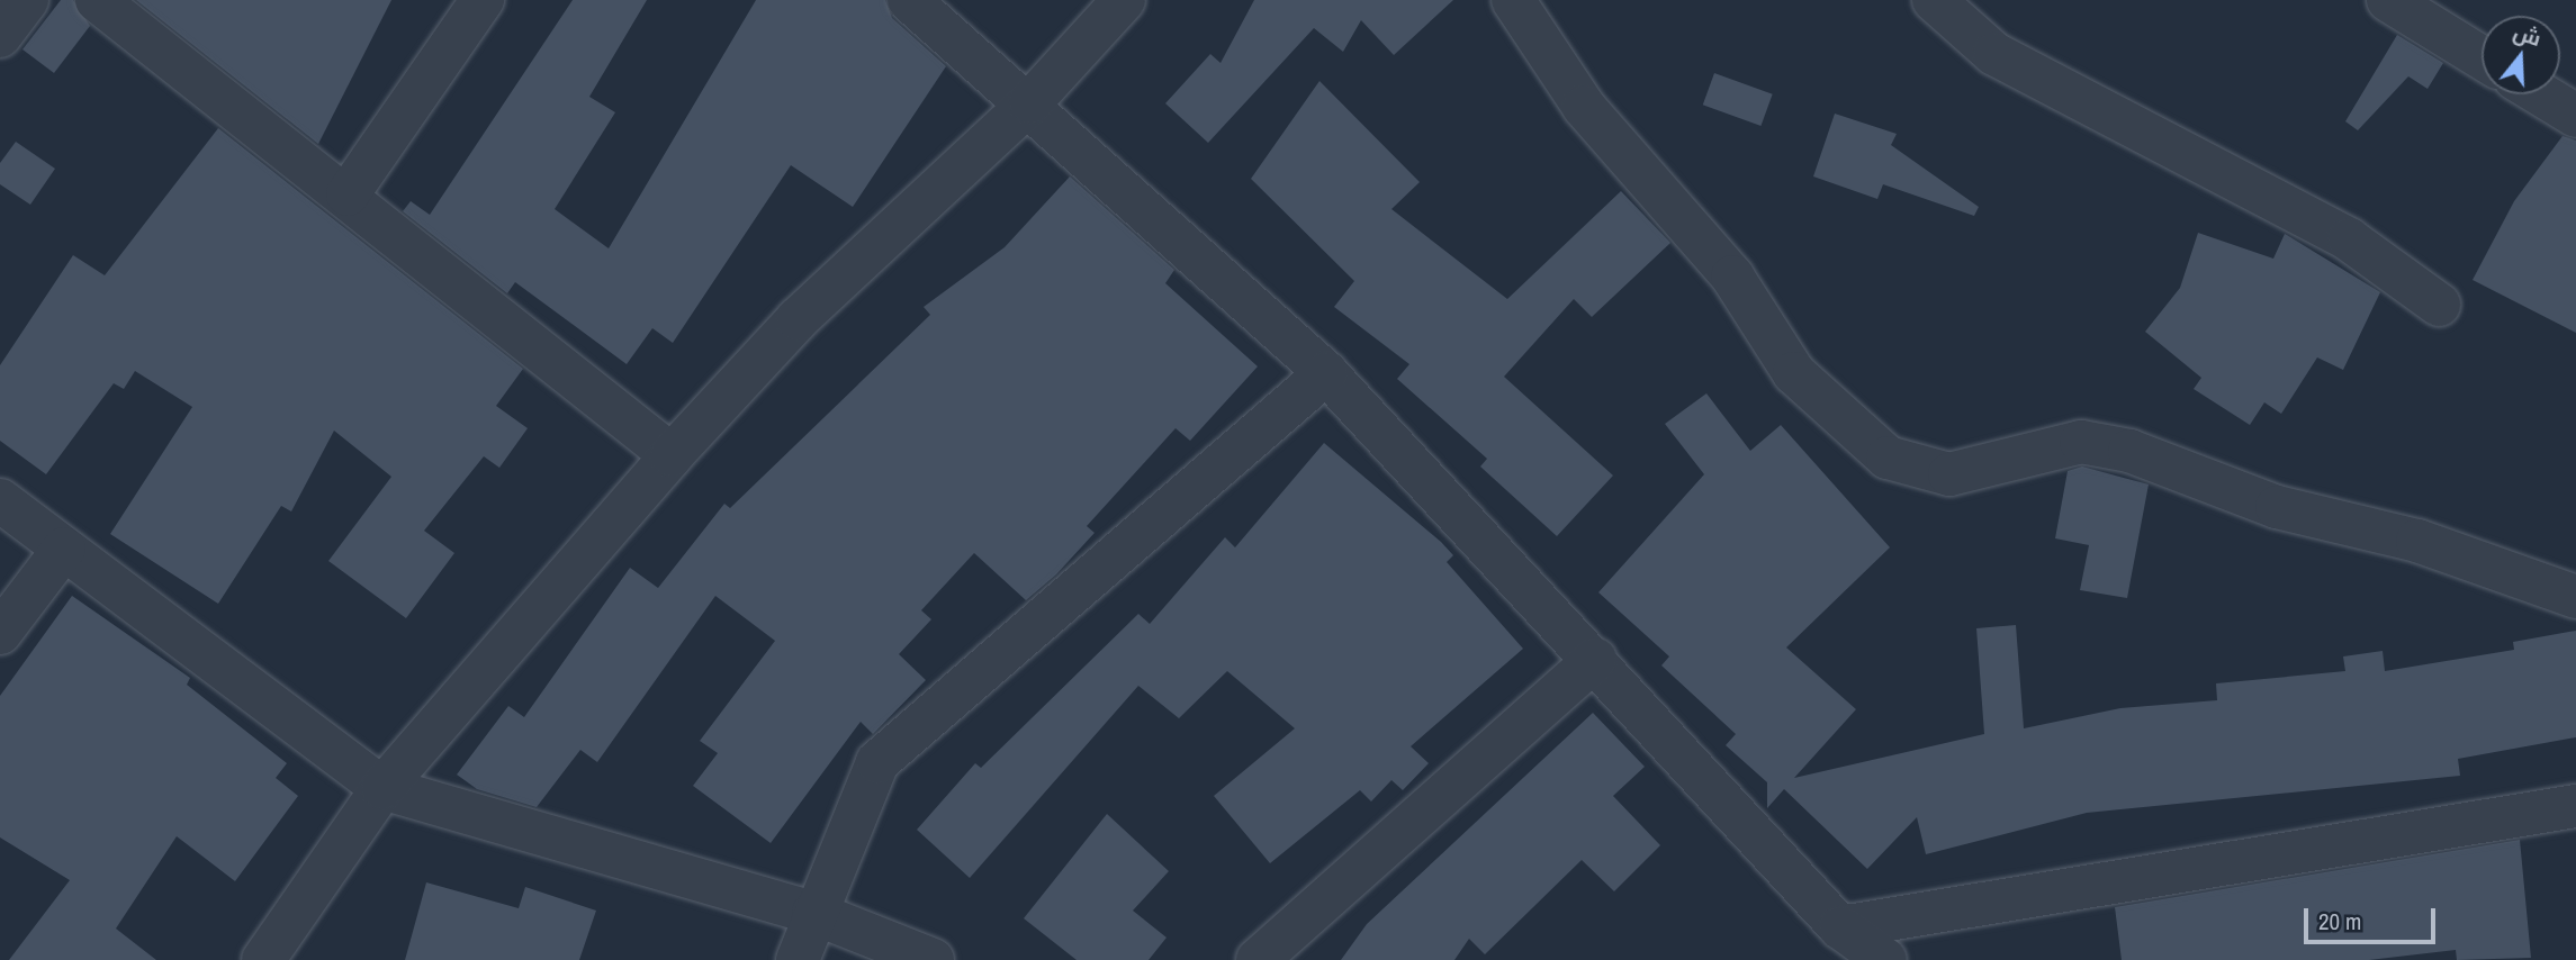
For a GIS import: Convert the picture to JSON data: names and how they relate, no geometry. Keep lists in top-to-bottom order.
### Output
{
  "scale_bar": "20 m",
  "north": "top"
}
